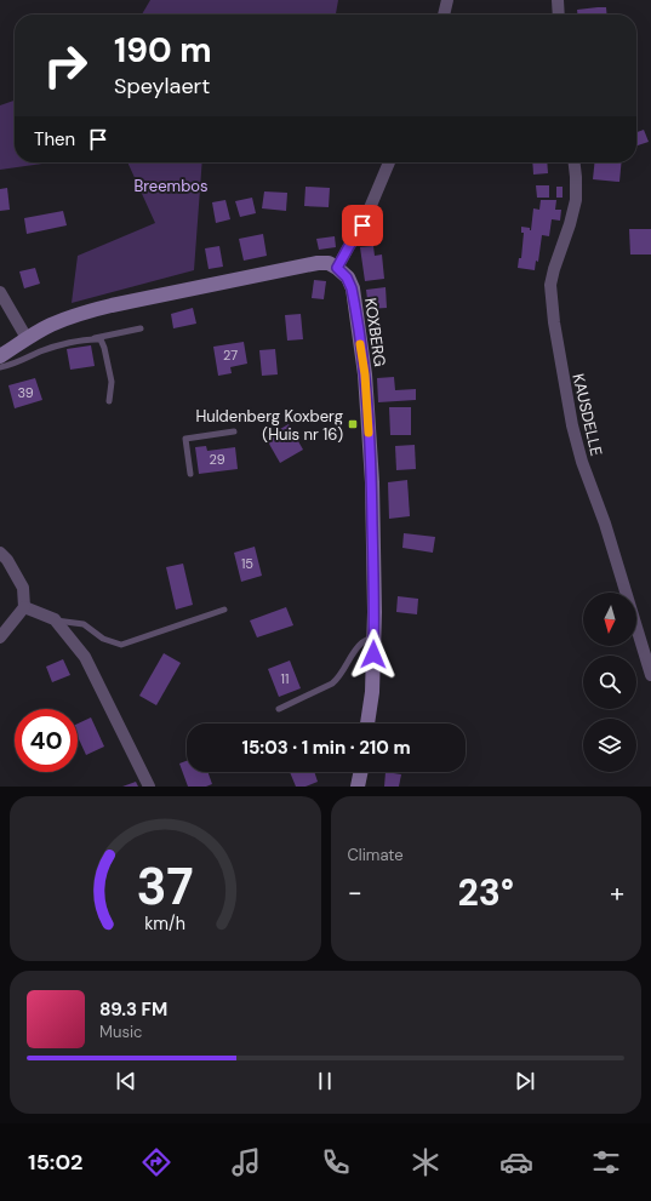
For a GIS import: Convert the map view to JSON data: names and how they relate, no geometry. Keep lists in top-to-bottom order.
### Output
{
  "streets": {
    "street": ["KOXBERG", "KAUSDELLE"]
  },
  "parks": ["Breembos"],
  "places": {
    "transit": ["Huldenberg Koxberg (Huis nr 16)"]
  },
  "house_numbers": [
    "27",
    "39",
    "29",
    "15",
    "11"
  ],
  "north": "bottom",
  "page": {
    "turn": ["190 m", "Speylaert"],
    "then": "Then",
    "limit": "40",
    "trip": "15:03 · 1 min · 210 m",
    "tile": "Climate",
    "heat": ["−", "23°", "+"],
    "song": ["89.3 FM", "Music"],
    "tabs": "15:02",
    "gauge": ["37", "km/h"]
  }
}
